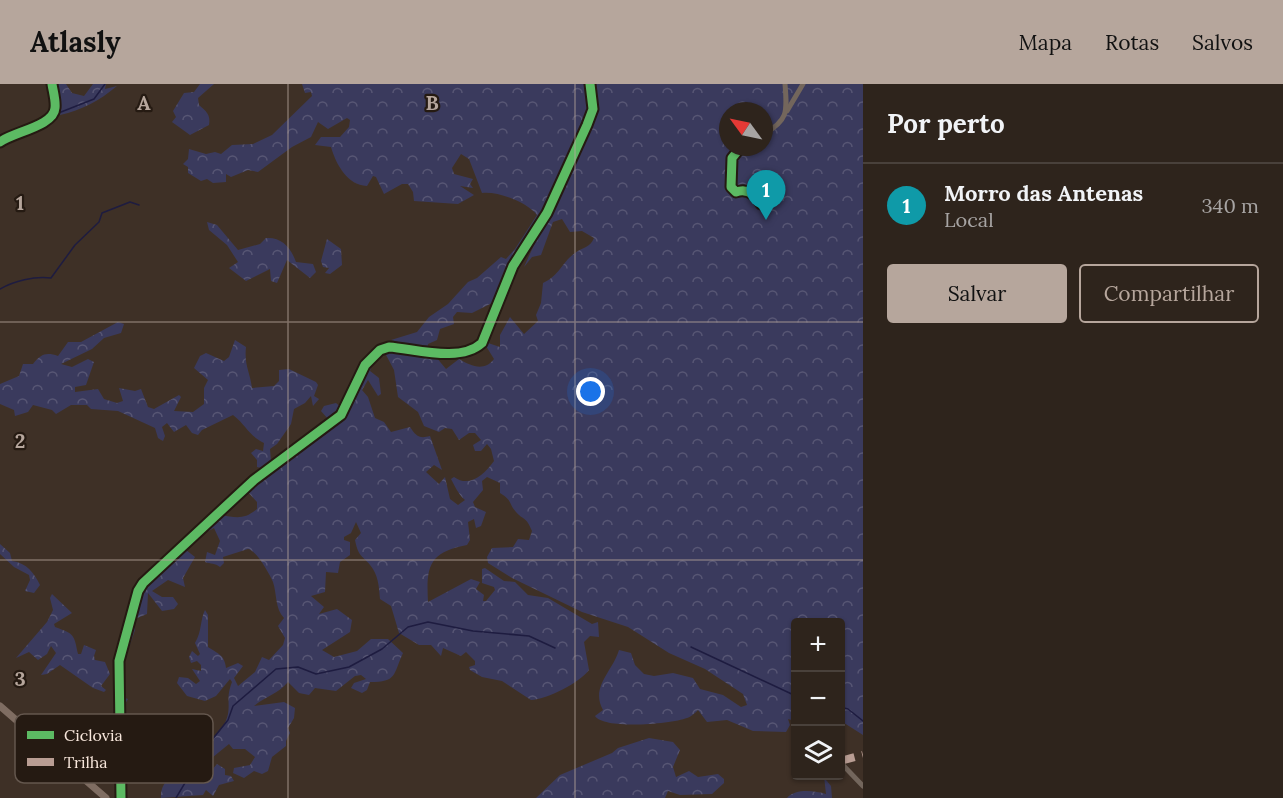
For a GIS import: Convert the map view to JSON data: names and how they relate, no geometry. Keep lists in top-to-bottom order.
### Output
{
  "legend": ["Ciclovia", "Trilha"],
  "north": "top left",
  "page": {
    "header": "Atlasly",
    "nav": ["Mapa", "Rotas", "Salvos"],
    "heading": "Por perto",
    "list": [
      {
        "mark": "1",
        "name": "Morro das Antenas",
        "note": "Local",
        "value": "340 m"
      }
    ],
    "pins": "1",
    "buttons": ["Salvar", "Compartilhar"],
    "map_buttons": ["+", "−"]
  },
  "grid": {
    "columns": ["A", "B"],
    "rows": ["1", "2", "3"]
  }
}
